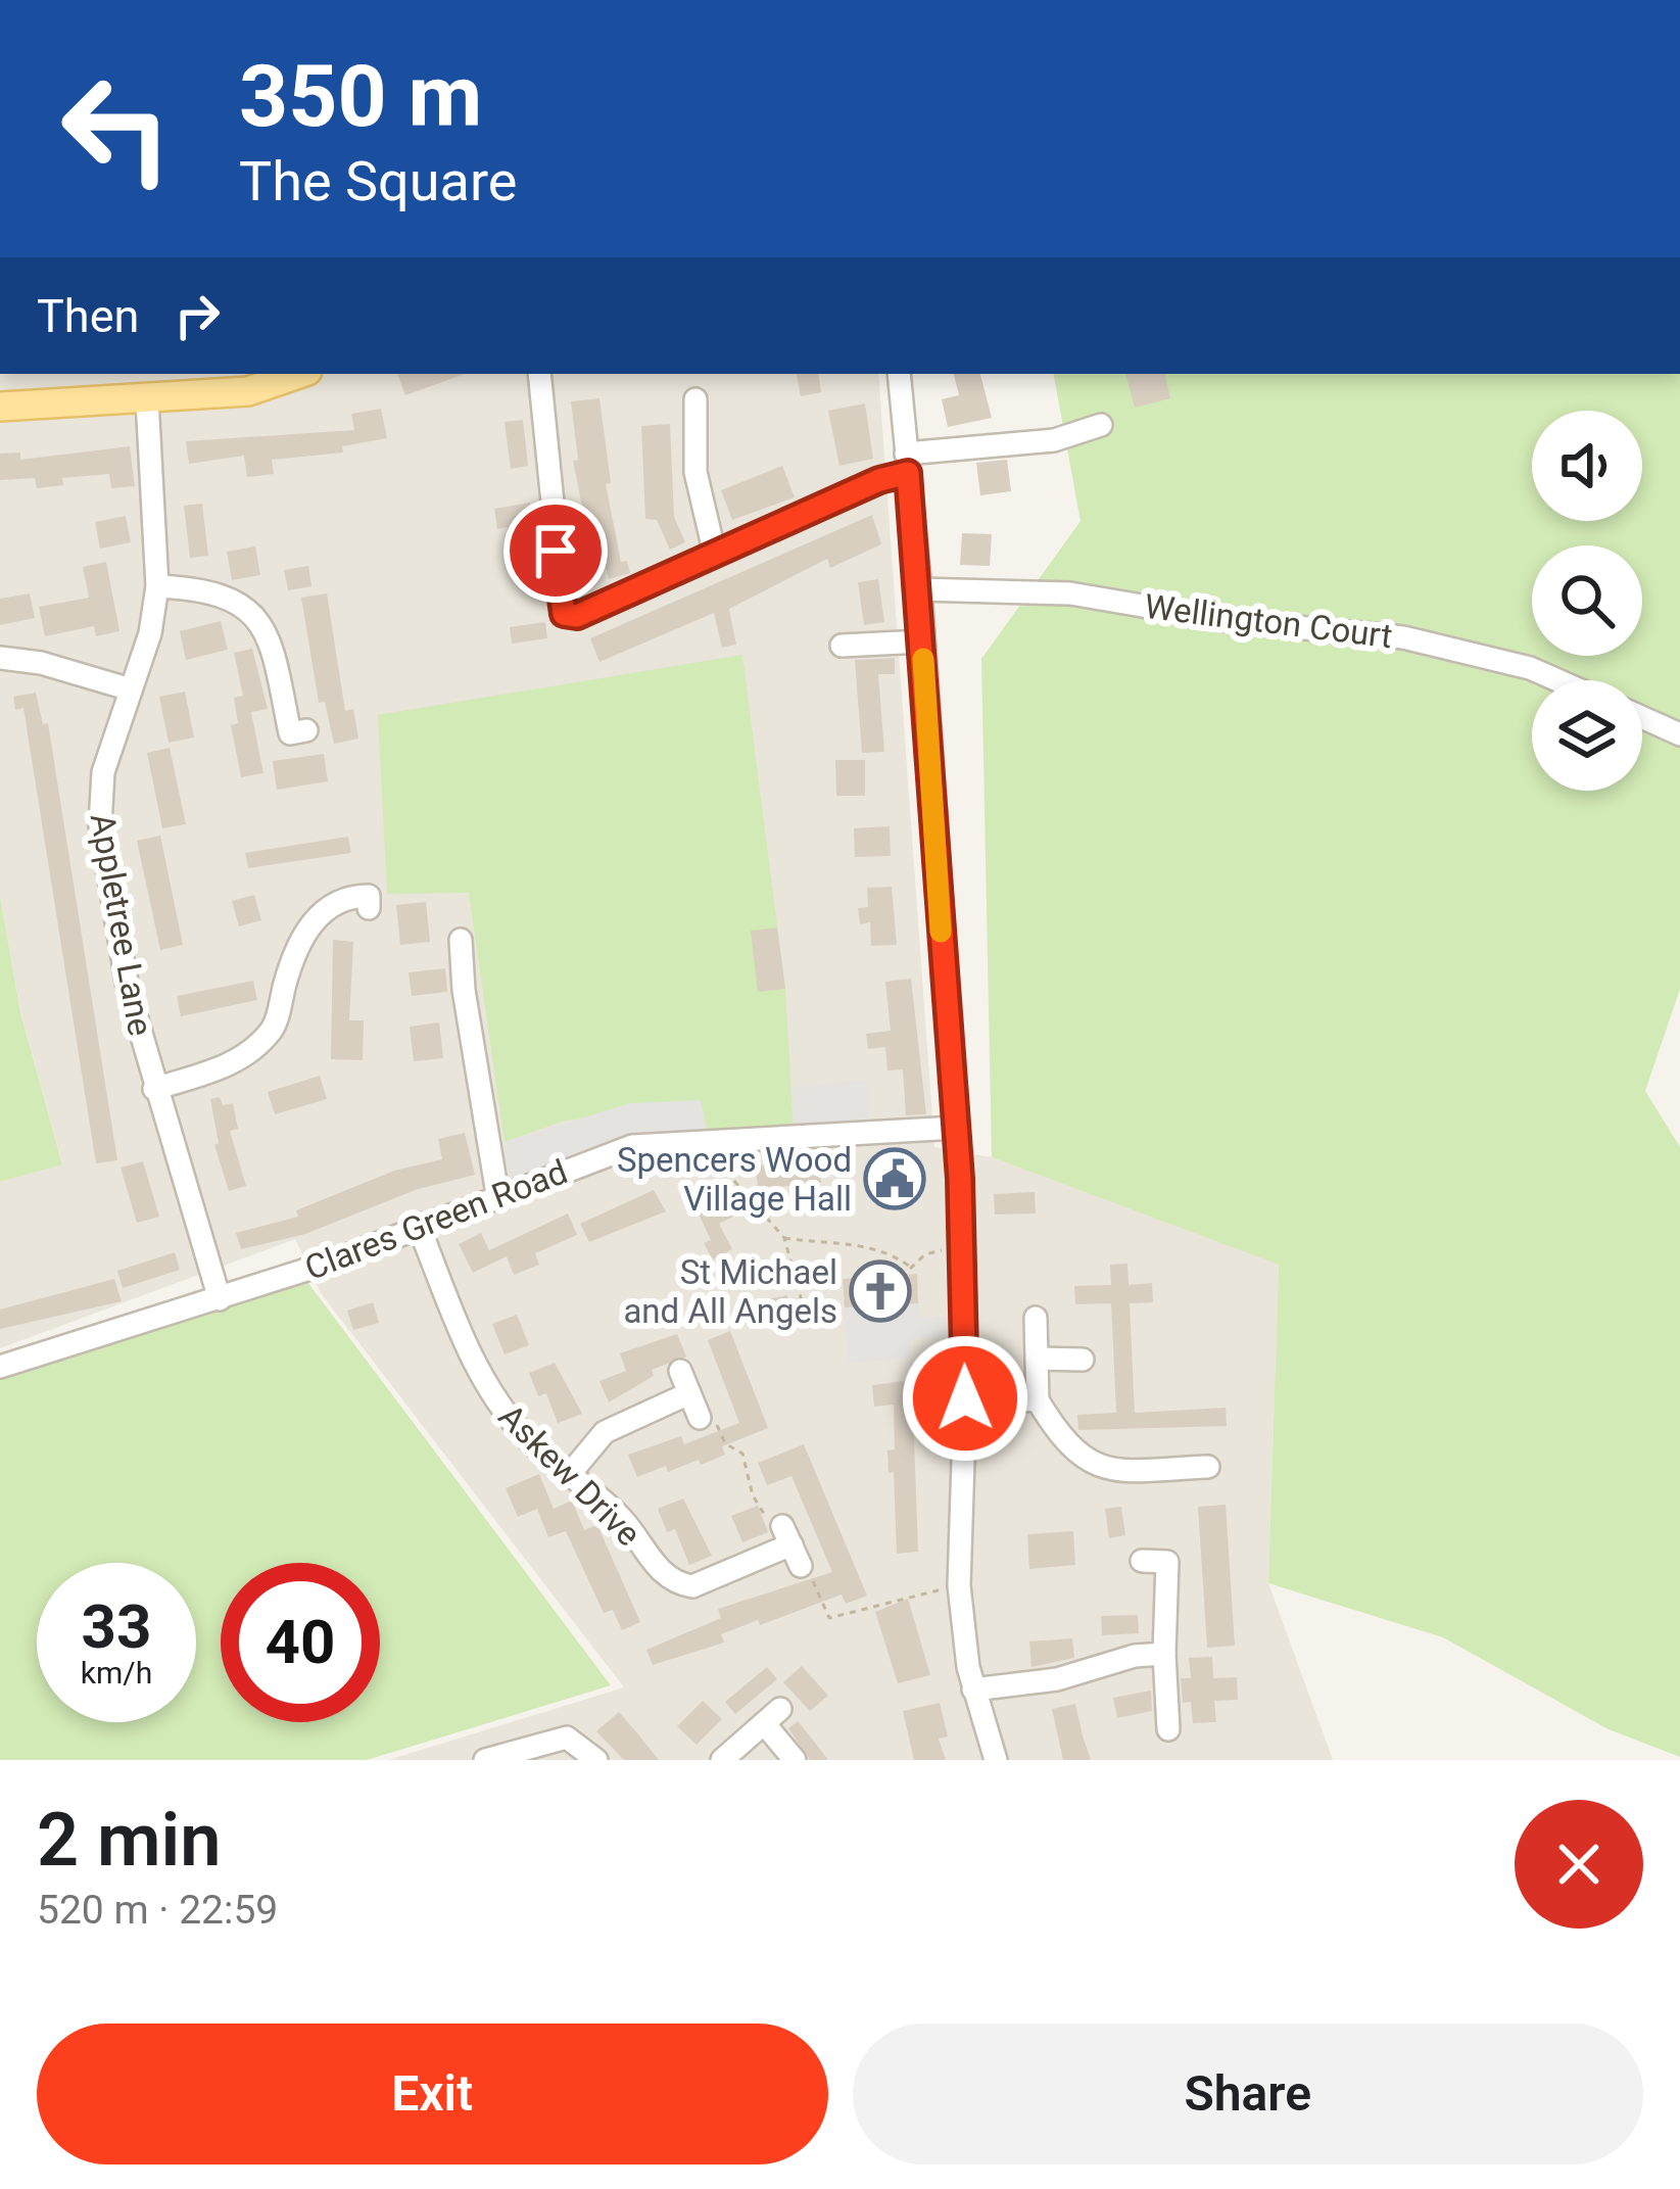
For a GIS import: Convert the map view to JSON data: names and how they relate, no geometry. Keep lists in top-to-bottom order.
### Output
{
  "streets": {
    "street": [
      "Wellington Court",
      "Appletree Lane",
      "Clares Green Road",
      "Askew Drive"
    ]
  },
  "crossings": [
    ["Appletree Lane", "Clares Green Road"],
    ["Clares Green Road", "Askew Drive"]
  ],
  "places": {
    "public building": ["Spencers Wood Village Hall"],
    "church": ["St Michael and All Angels"]
  },
  "page": {
    "turn": ["350 m", "The Square"],
    "then": "Then",
    "speed": "33 km/h",
    "limit": "40",
    "heading": ["2 min", "520 m · 22:59"],
    "buttons": ["Exit", "Share"]
  }
}
